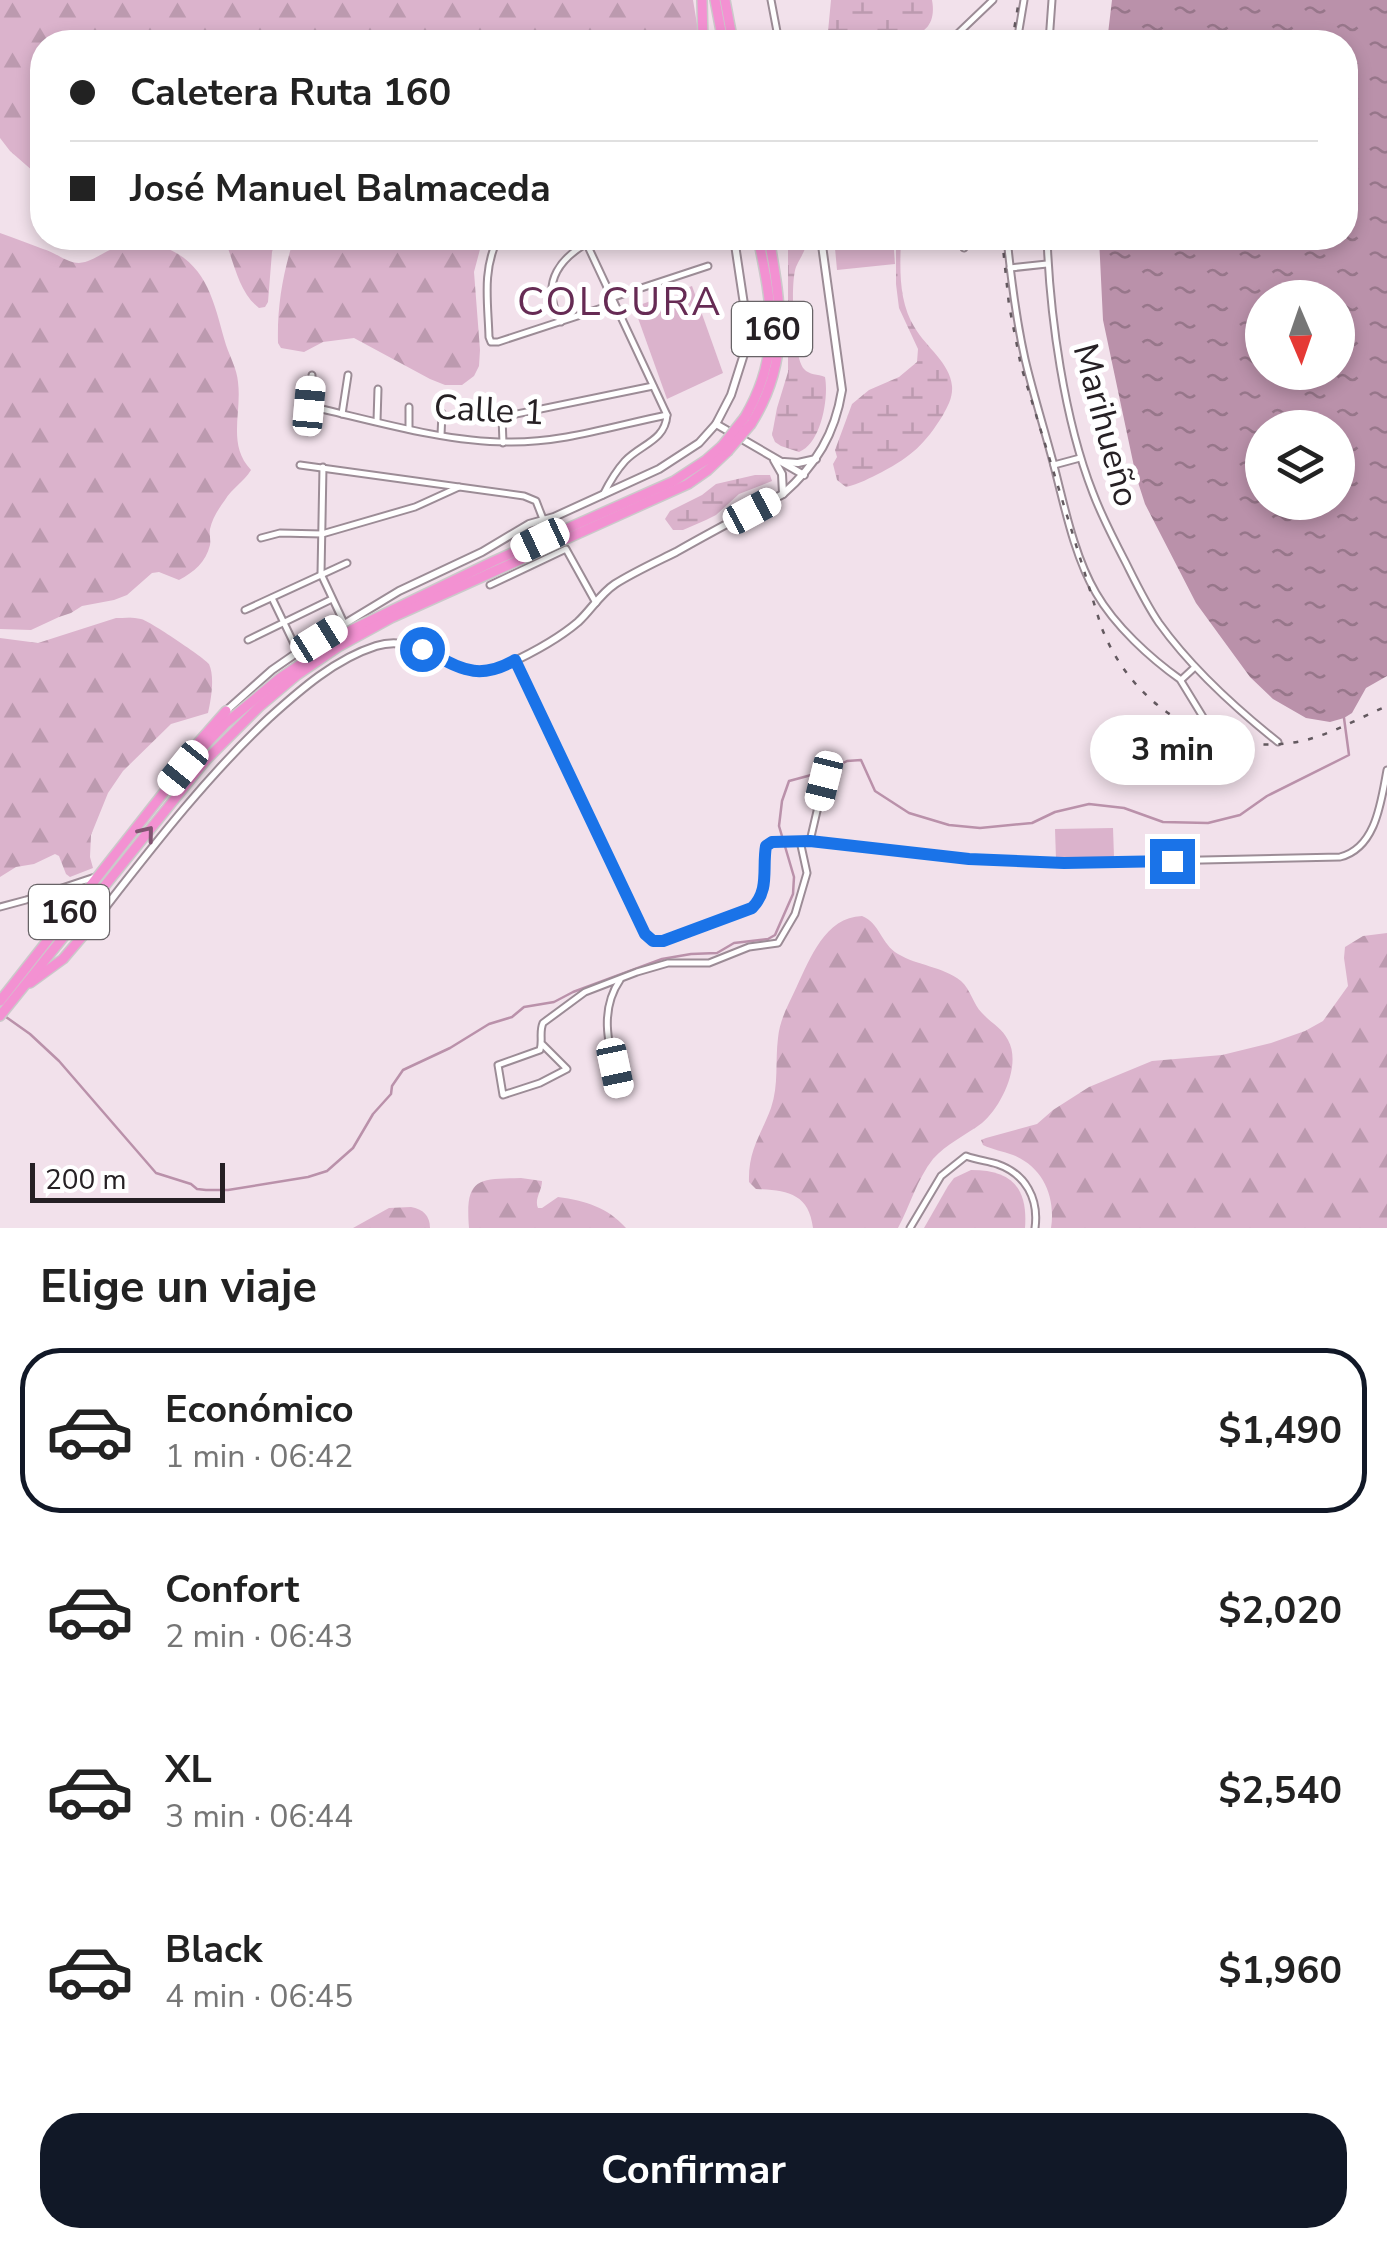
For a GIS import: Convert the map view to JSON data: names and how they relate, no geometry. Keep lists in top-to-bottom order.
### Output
{
  "streets": {
    "highway": ["160"],
    "street": ["Calle 1", "Marihueño"]
  },
  "districts": ["COLCURA"],
  "scale_bar": "200 m",
  "north": "bottom",
  "page": {
    "banner": ["Caletera Ruta 160", "José Manuel Balmaceda"],
    "bubble": "3 min",
    "scale": "200 m",
    "heading": "Elige un viaje",
    "list": [
      {
        "name": "Económico",
        "note": "1 min · 06:42",
        "value": "$1,490"
      },
      {
        "name": "Confort",
        "note": "2 min · 06:43",
        "value": "$2,020"
      },
      {
        "name": "XL",
        "note": "3 min · 06:44",
        "value": "$2,540"
      },
      {
        "name": "Black",
        "note": "4 min · 06:45",
        "value": "$1,960"
      }
    ],
    "buttons": "Confirmar"
  }
}
